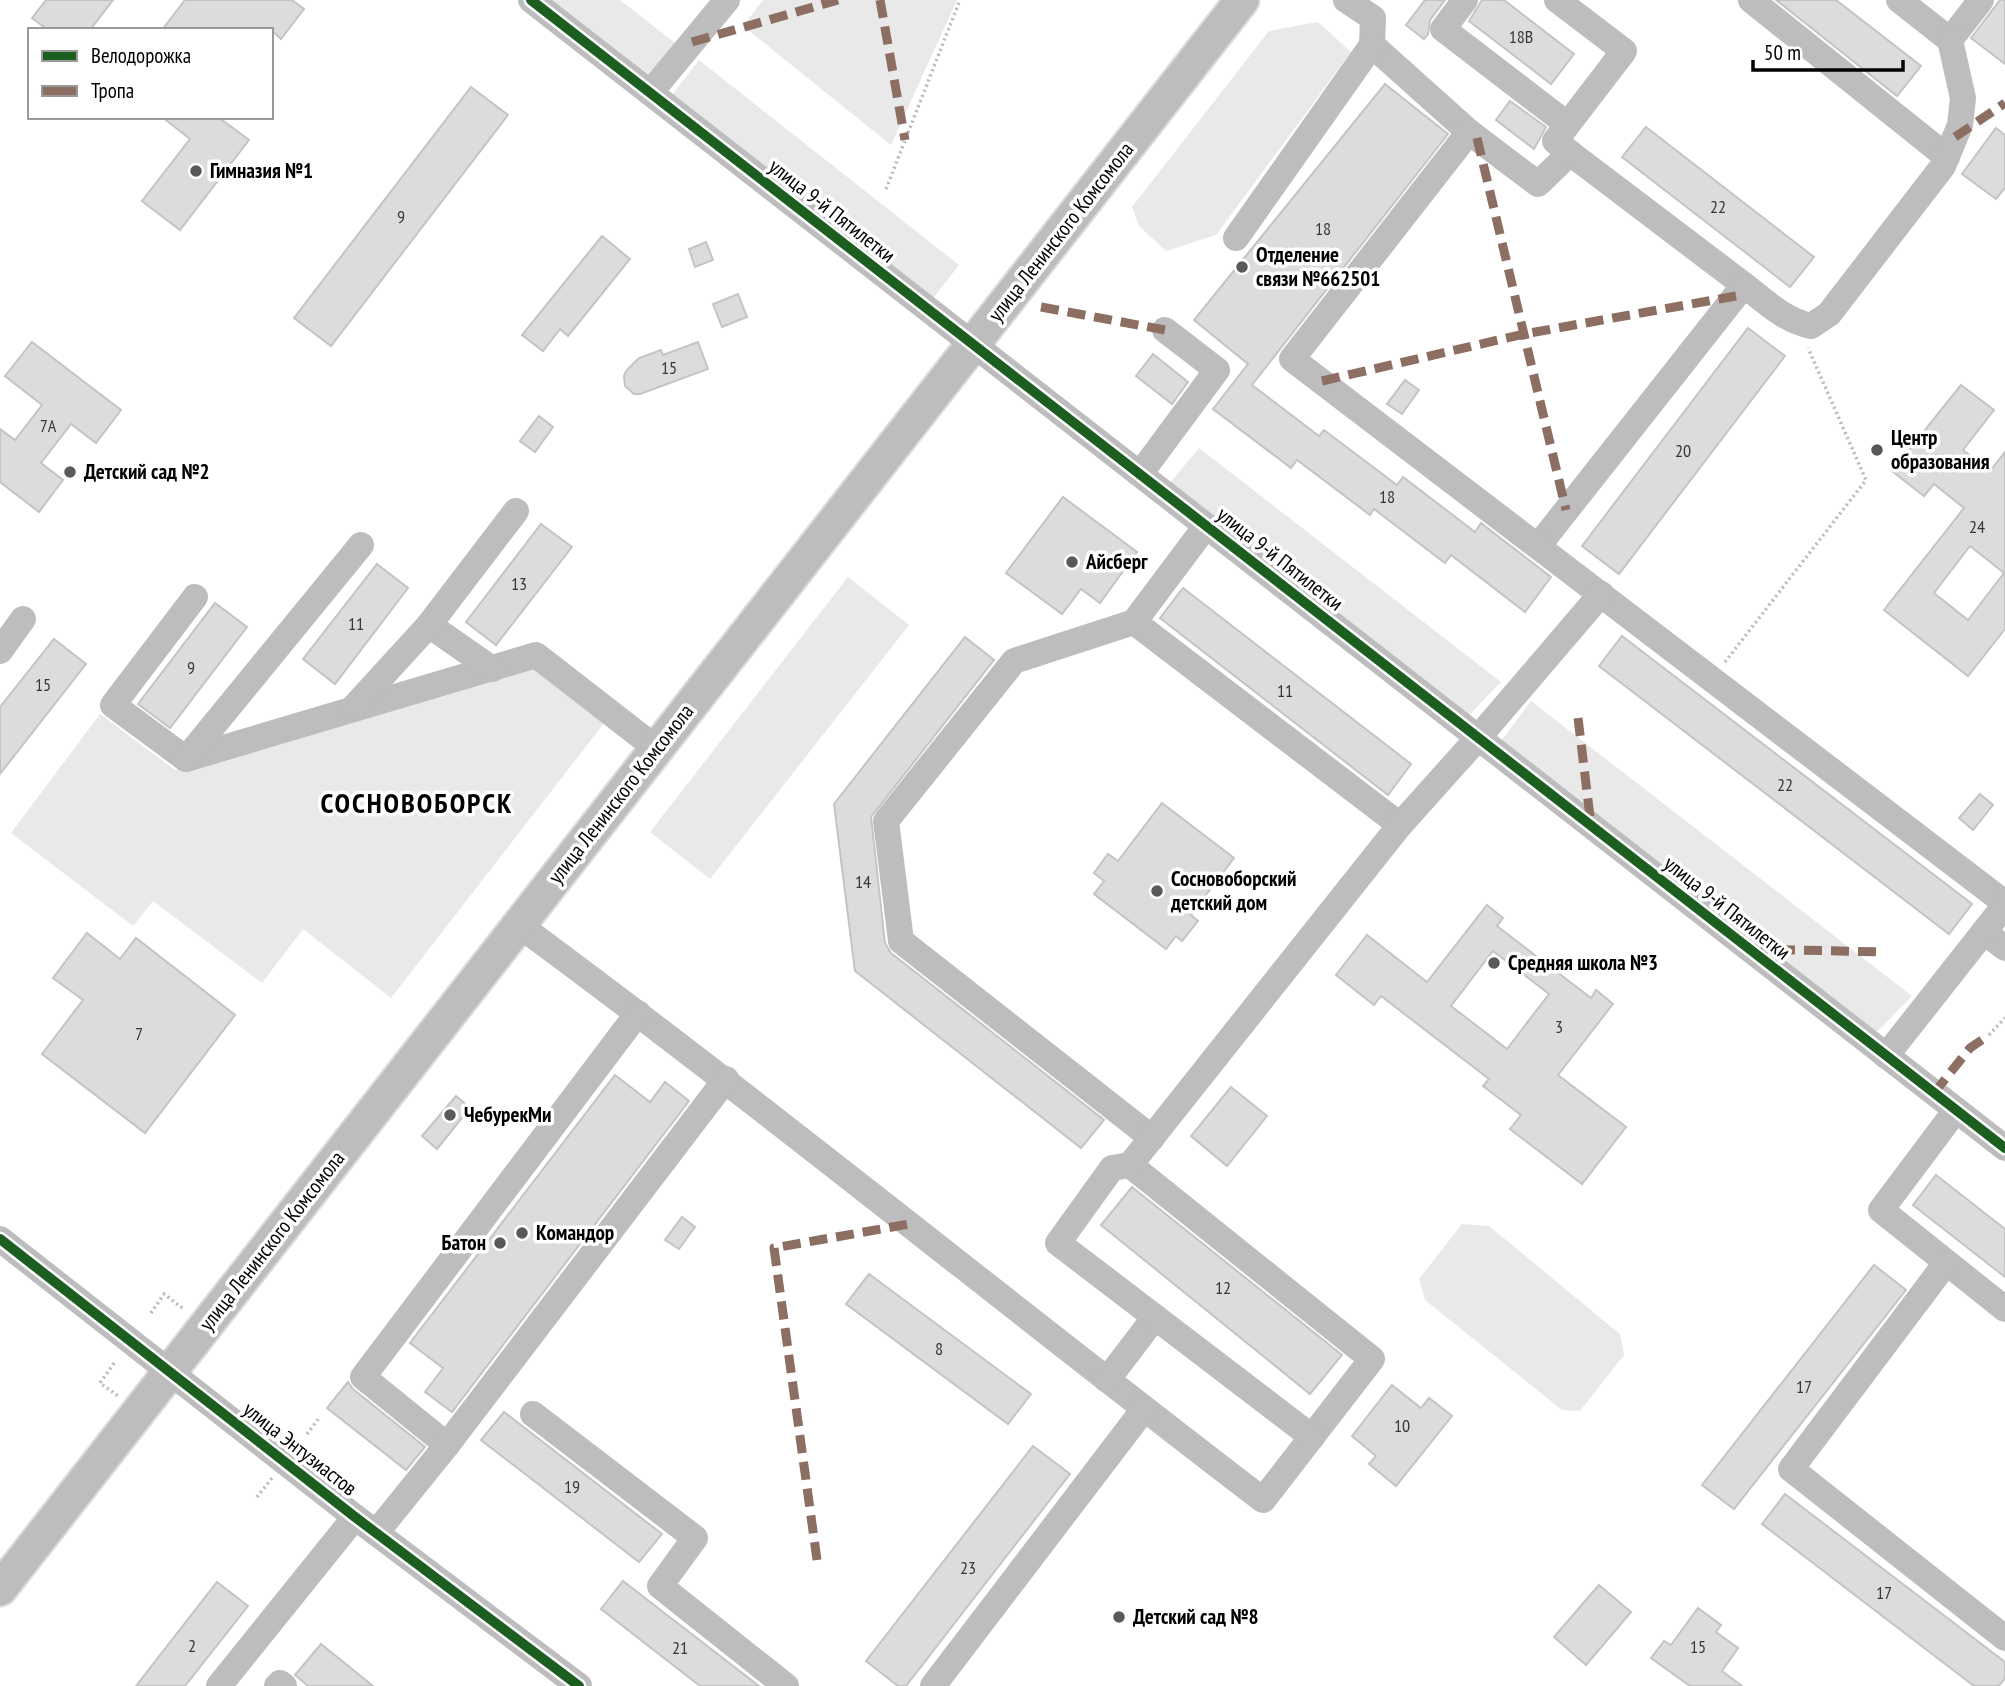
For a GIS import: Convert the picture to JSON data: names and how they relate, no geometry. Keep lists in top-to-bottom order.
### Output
{
  "streets": {
    "main road": ["улица Ленинского Комсомола"],
    "street": ["улица 9-й Пятилетки", "улица Энтузиастов"]
  },
  "crossings": [
    ["улица 9-й Пятилетки", "улица Ленинского Комсомола"],
    ["улица Ленинского Комсомола", "улица Энтузиастов"]
  ],
  "districts": ["СОСНОВОБОРСК"],
  "places": [
    "Гимназия №1",
    "Отделение связи №662501",
    "Центр образования",
    "Детский сад №2",
    "Айсберг",
    "Сосновоборский детский дом",
    "Средняя школа №3",
    "ЧебурекМи",
    "Командор",
    "Батон",
    "Детский сад №8"
  ],
  "house_numbers": [
    "18В",
    "22",
    "9",
    "18",
    "15",
    "7А",
    "20",
    "18",
    "24",
    "13",
    "11",
    "9",
    "15",
    "11",
    "22",
    "14",
    "3",
    "7",
    "12",
    "8",
    "17",
    "10",
    "19",
    "23",
    "17",
    "2",
    "15",
    "21"
  ],
  "legend": ["Велодорожка", "Тропа"],
  "scale_bar": "50 m"
}
